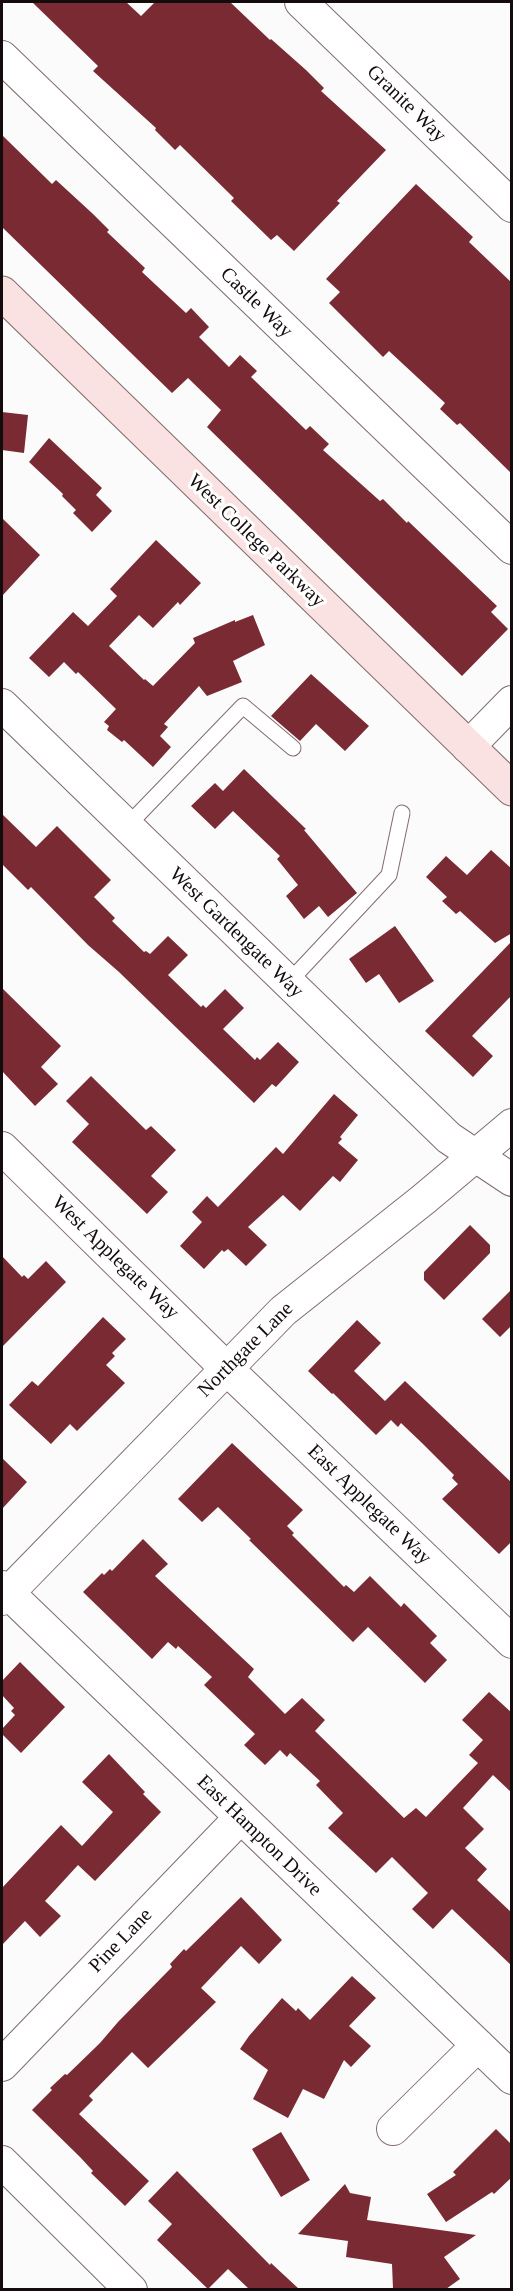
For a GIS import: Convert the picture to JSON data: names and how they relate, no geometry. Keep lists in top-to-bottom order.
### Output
{
  "streets": {
    "main road": ["West College Parkway"],
    "street": [
      "Granite Way",
      "Castle Way",
      "West Gardengate Way",
      "West Applegate Way",
      "Northgate Lane",
      "East Applegate Way",
      "East Hampton Drive",
      "Pine Lane"
    ]
  },
  "crossings": [
    ["West Gardengate Way", "Northgate Lane"],
    ["West Applegate Way", "Northgate Lane"],
    ["West Applegate Way", "East Applegate Way"],
    ["Northgate Lane", "East Applegate Way"],
    ["Northgate Lane", "East Hampton Drive"],
    ["East Hampton Drive", "Pine Lane"]
  ]
}
